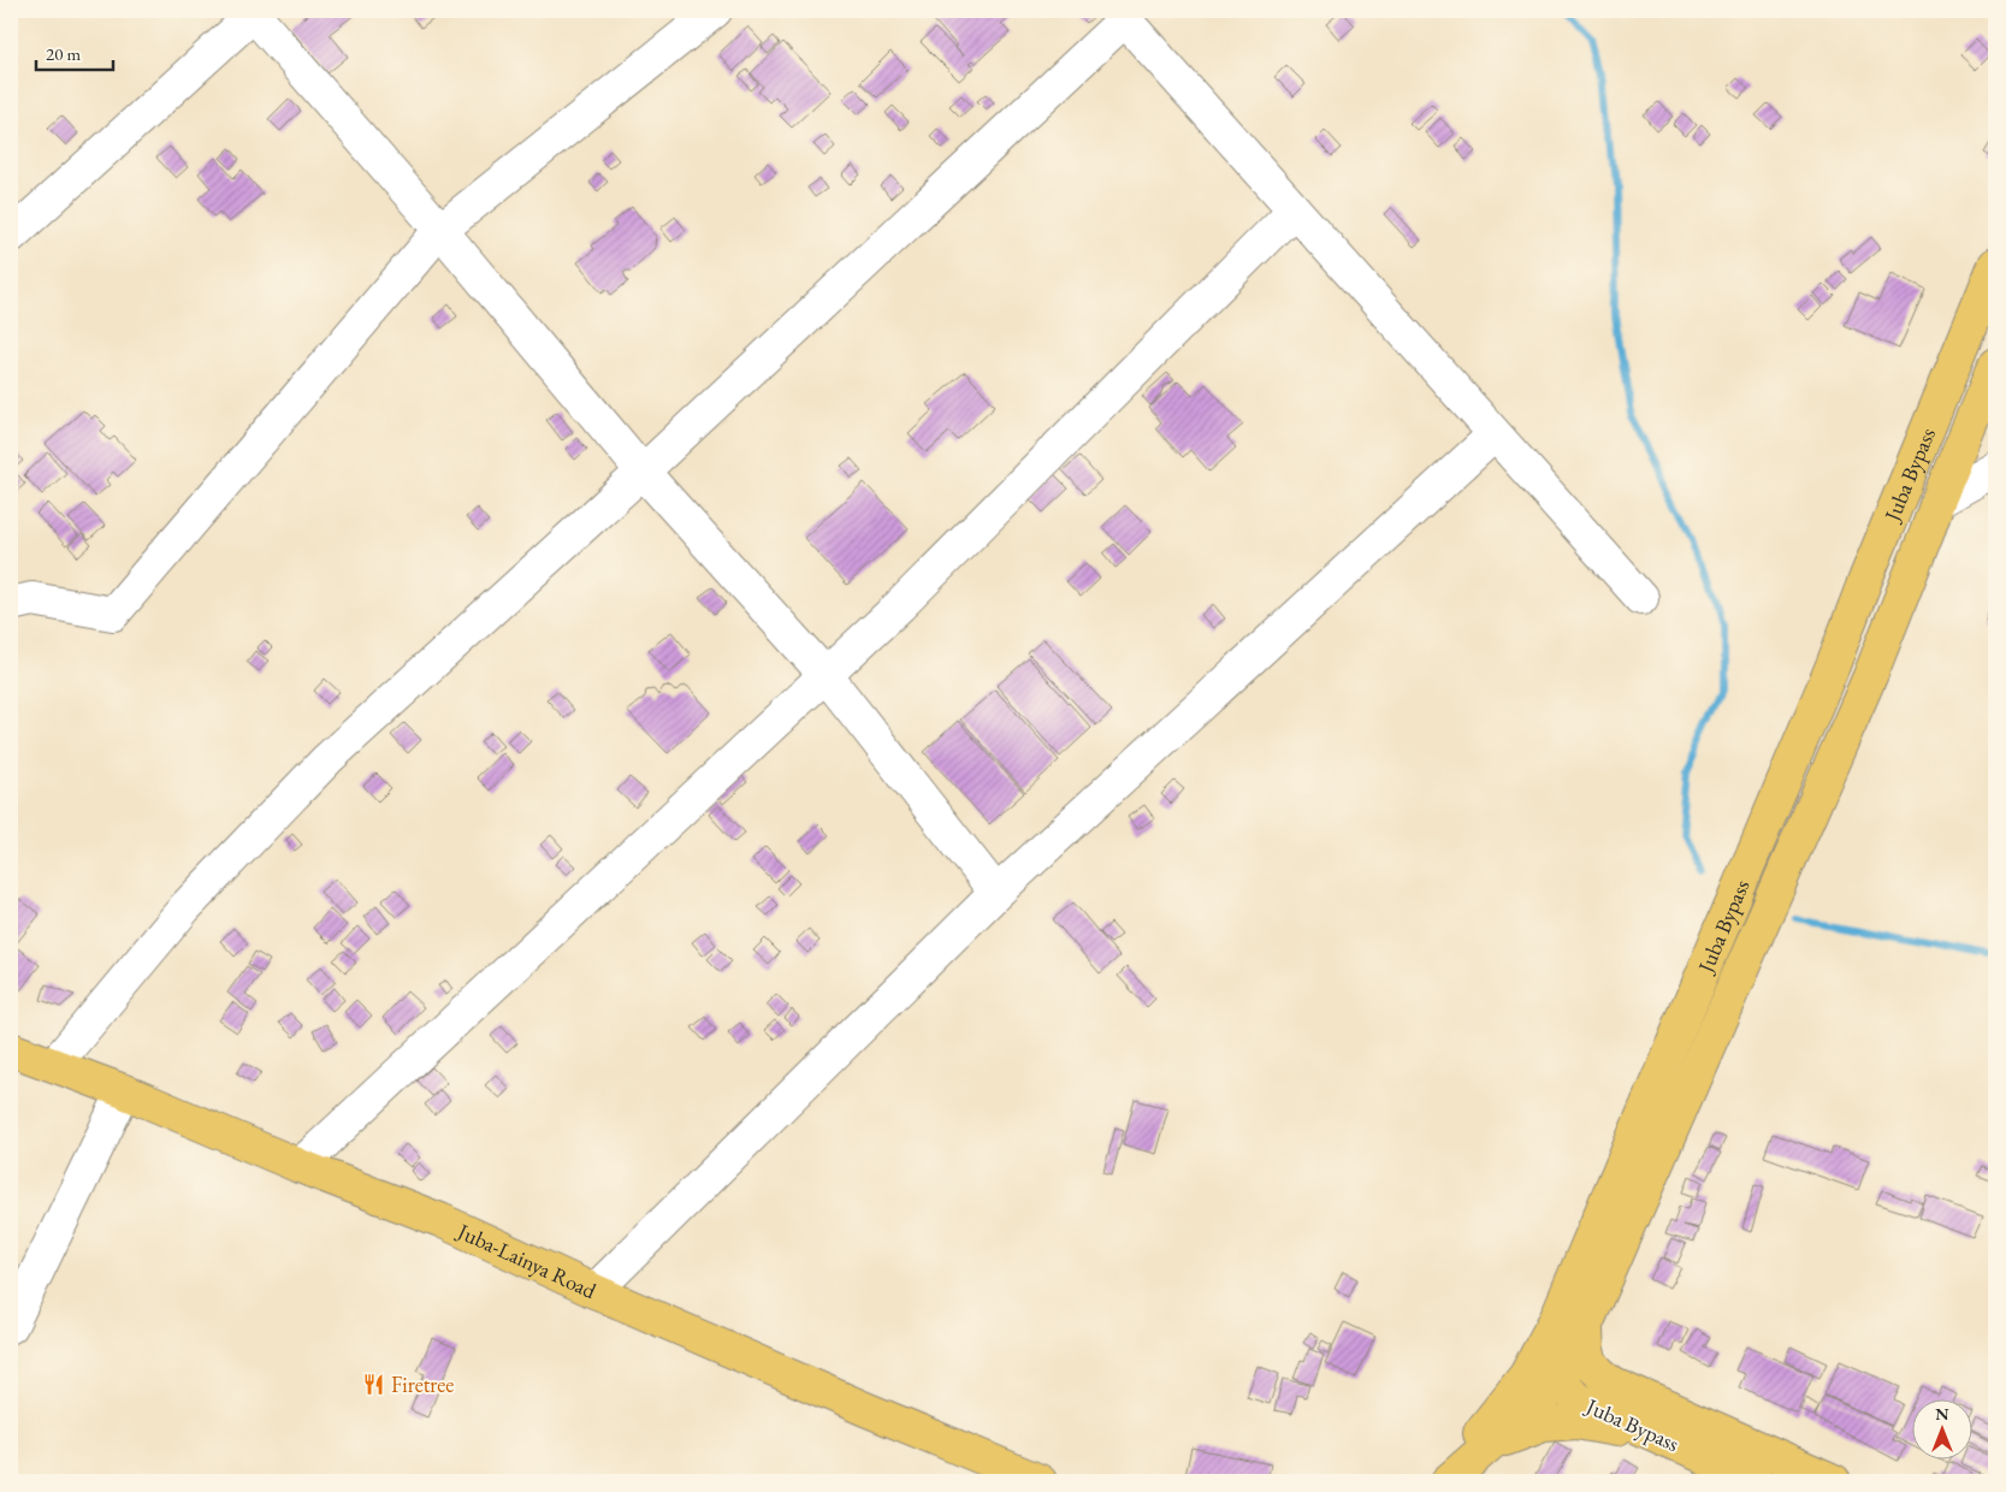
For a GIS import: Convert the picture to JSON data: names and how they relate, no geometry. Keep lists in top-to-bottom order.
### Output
{
  "streets": {
    "main road": ["Juba Bypass", "Juba-Lainya Road"]
  },
  "places": {
    "restaurant": ["Firetree"]
  },
  "scale_bar": "20 m",
  "north": "top"
}
